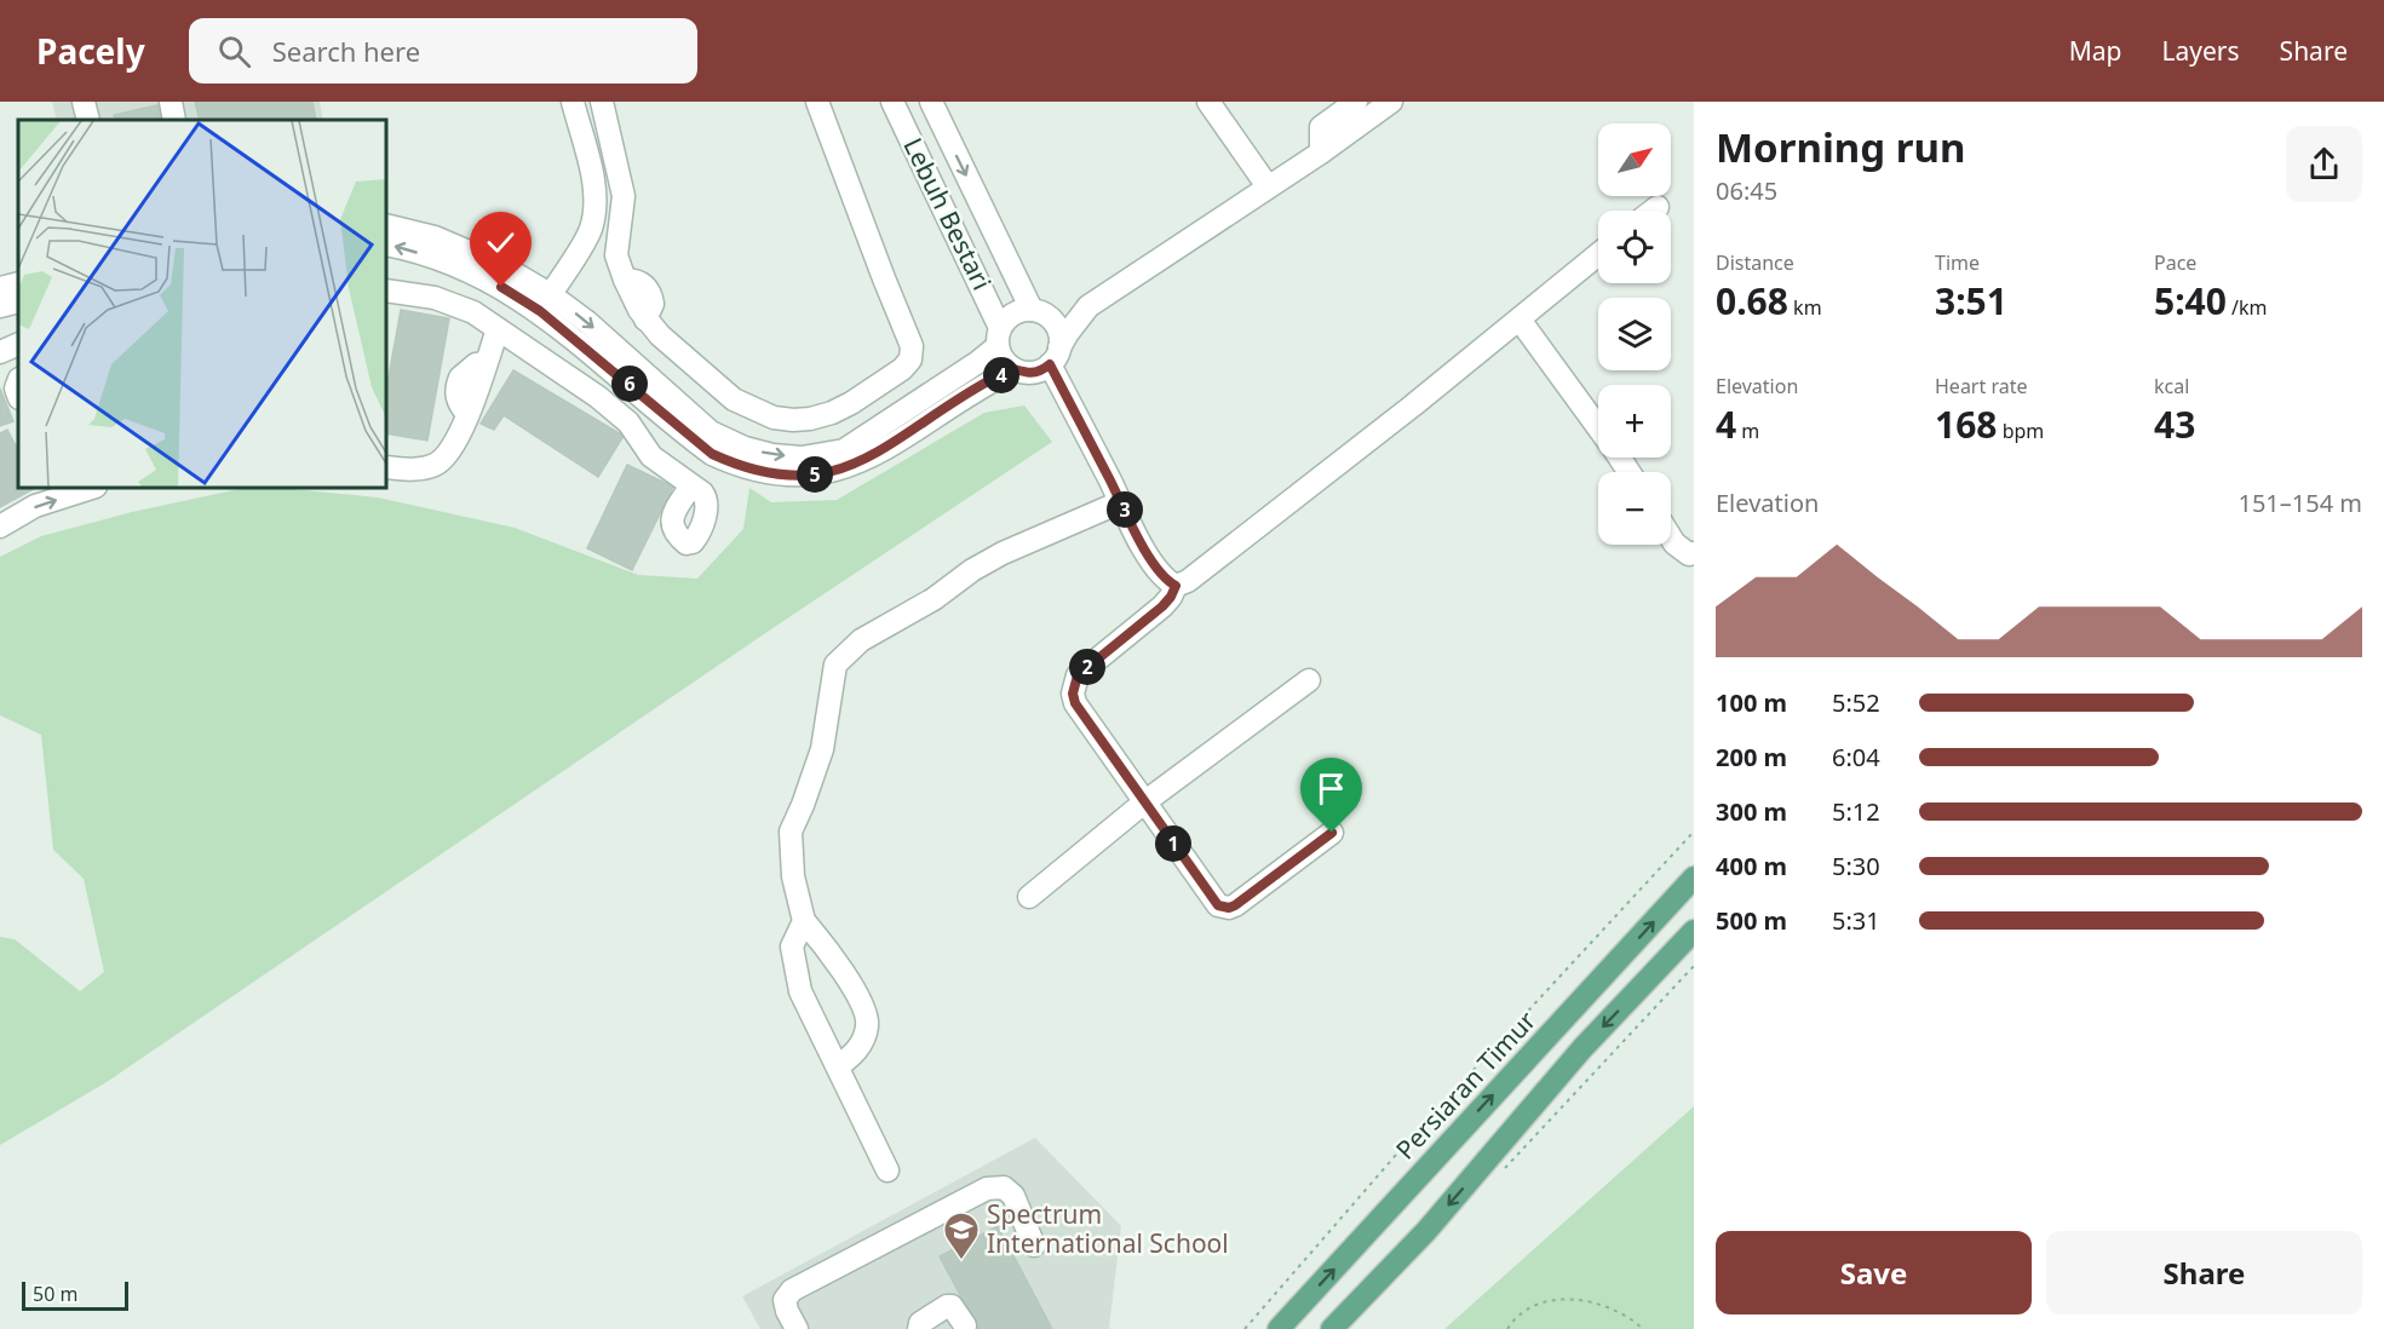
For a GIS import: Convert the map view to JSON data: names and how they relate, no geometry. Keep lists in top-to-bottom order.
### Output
{
  "streets": {
    "main road": ["Persiaran Timur"],
    "street": ["Lebuh Bestari"]
  },
  "places": {
    "school or university": ["Spectrum International School"]
  },
  "scale_bar": "50 m",
  "north": "top right",
  "page": {
    "header": "Pacely",
    "search": "Search here",
    "nav": ["Map", "Layers", "Share"],
    "heading": ["Morning run", "06:45"],
    "map_buttons": ["+", "−"],
    "stats": [
      ["Distance", "0.68 km"],
      ["Time", "3:51"],
      ["Pace", "5:40 /km"],
      ["Elevation", "4 m"],
      ["Heart rate", "168 bpm"],
      ["kcal", "43"]
    ],
    "pins": [
      "4",
      "6",
      "5",
      "3",
      "2",
      "1"
    ],
    "chart": ["Elevation", "151–154 m"],
    "list": [
      {
        "name": "100 m",
        "note": "5:52"
      },
      {
        "name": "200 m",
        "note": "6:04"
      },
      {
        "name": "300 m",
        "note": "5:12"
      },
      {
        "name": "400 m",
        "note": "5:30"
      },
      {
        "name": "500 m",
        "note": "5:31"
      }
    ],
    "buttons": ["Save", "Share"],
    "scale": "50 m"
  }
}
